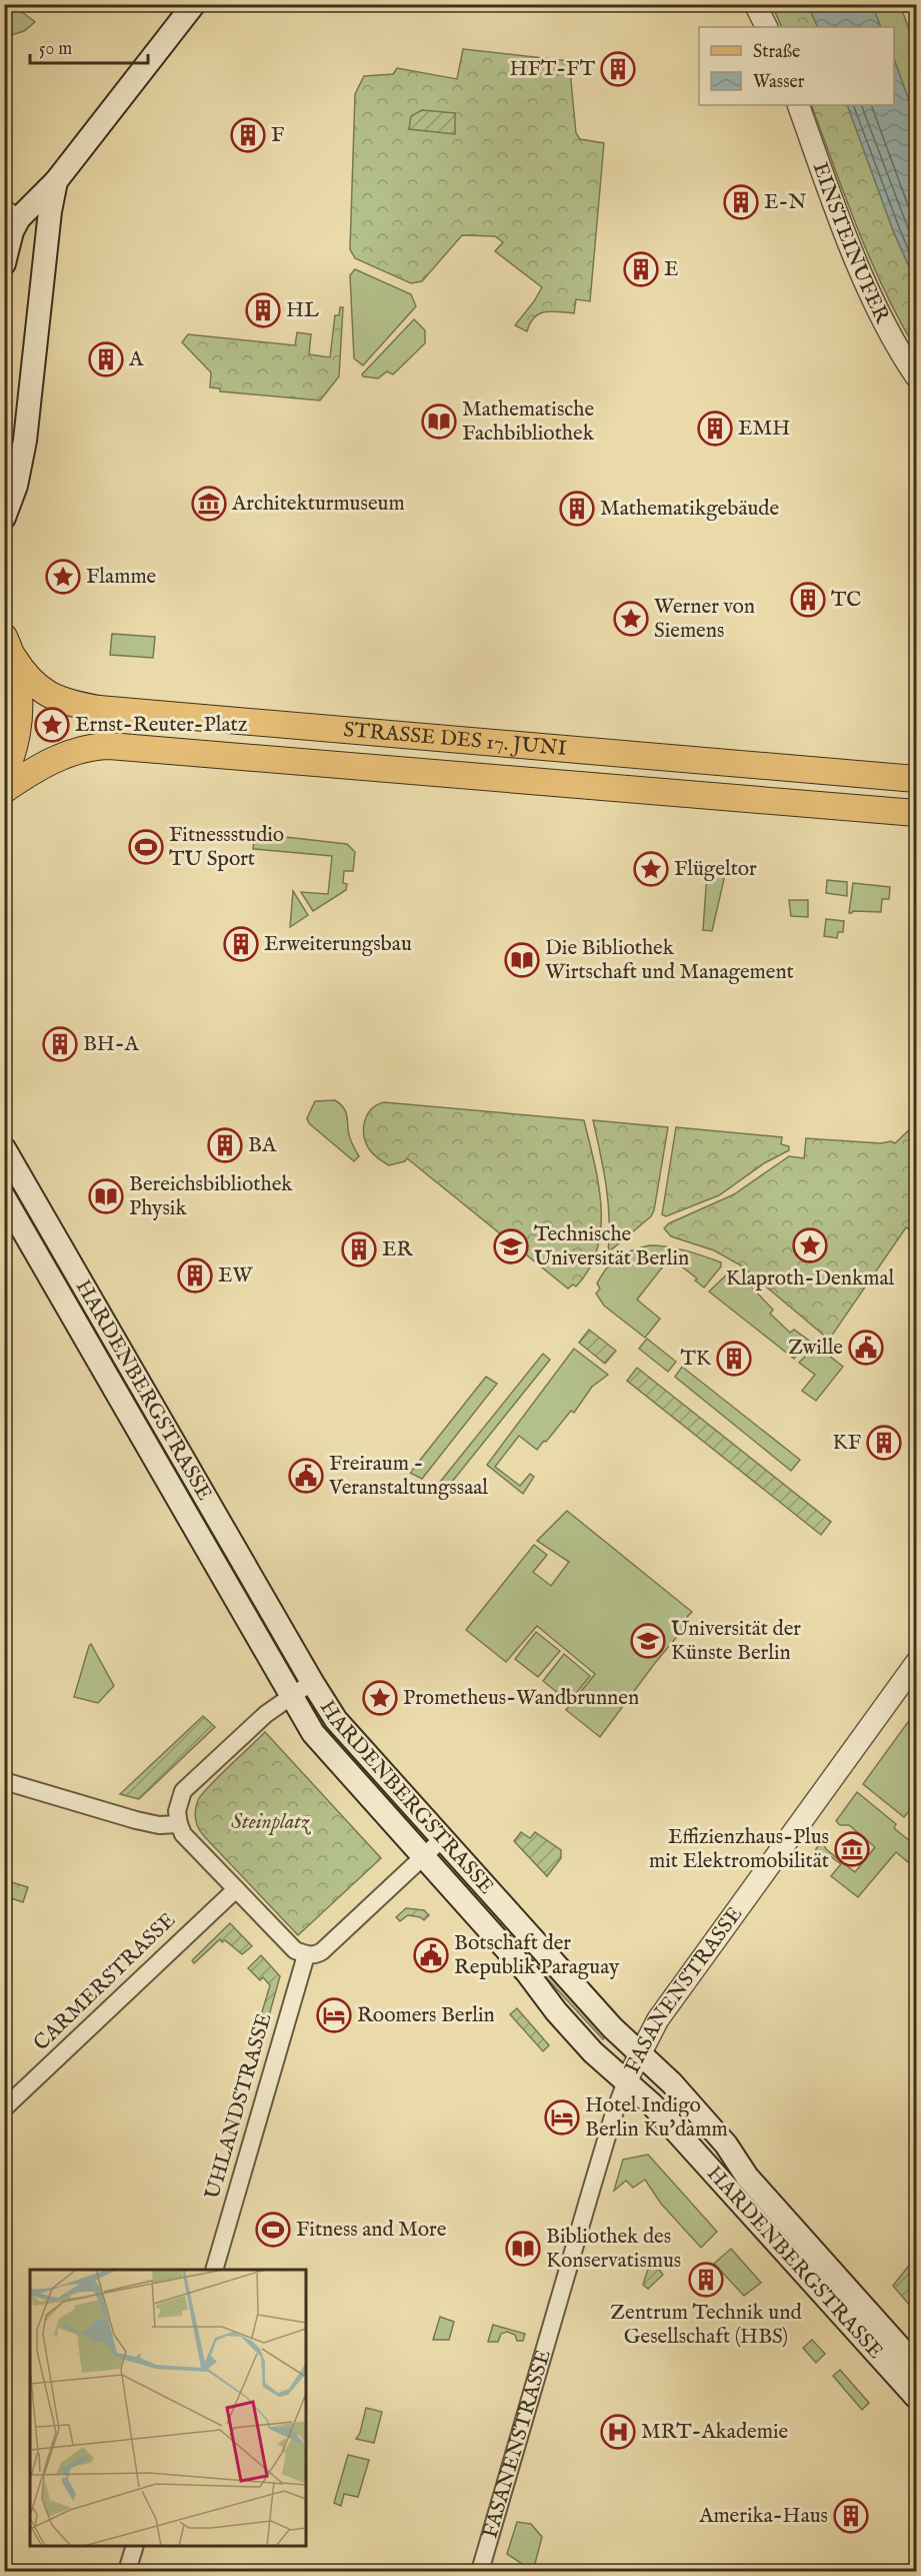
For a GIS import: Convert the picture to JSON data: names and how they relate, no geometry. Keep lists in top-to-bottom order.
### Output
{
  "streets": {
    "main road": ["STRASSE DES 17. JUNI", "HARDENBERGSTRASSE"],
    "street": [
      "EINSTEINUFER",
      "CARMERSTRASSE",
      "FASANENSTRASSE",
      "UHLANDSTRASSE"
    ]
  },
  "crossings": [
    ["HARDENBERGSTRASSE", "FASANENSTRASSE"]
  ],
  "parks": ["Steinplatz"],
  "places": {
    "building": [
      "HFT-FT",
      "F",
      "E-N",
      "E",
      "HL",
      "A",
      "EMH",
      "Mathematikgebäude",
      "TC",
      "Erweiterungsbau",
      "BH-A",
      "BA",
      "ER",
      "EW",
      "TK",
      "KF",
      "Zentrum Technik und Gesellschaft (HBS)",
      "Amerika-Haus"
    ],
    "library": [
      "Mathematische Fachbibliothek",
      "Die Bibliothek Wirtschaft und Management",
      "Bereichsbibliothek Physik",
      "Bibliothek des Konservatismus"
    ],
    "museum": ["Architekturmuseum", "Effizienzhaus-Plus mit Elektromobilität"],
    "place": [
      "Flamme",
      "Werner von Siemens",
      "Ernst-Reuter-Platz",
      "Flügeltor",
      "Klaproth-Denkmal",
      "Prometheus-Wandbrunnen"
    ],
    "sports": ["Fitnessstudio TU Sport", "Fitness and More"],
    "school or university": ["Technische Universität Berlin", "Universität der Künste Berlin"],
    "public building": ["Zwille", "Freiraum - Veranstaltungssaal", "Botschaft der Republik Paraguay"],
    "hotel": ["Roomers Berlin", "Hotel Indigo Berlin Ku'damm"],
    "hospital": ["MRT-Akademie"]
  },
  "legend": ["Straße", "Wasser"],
  "scale_bar": "50 m"
}
